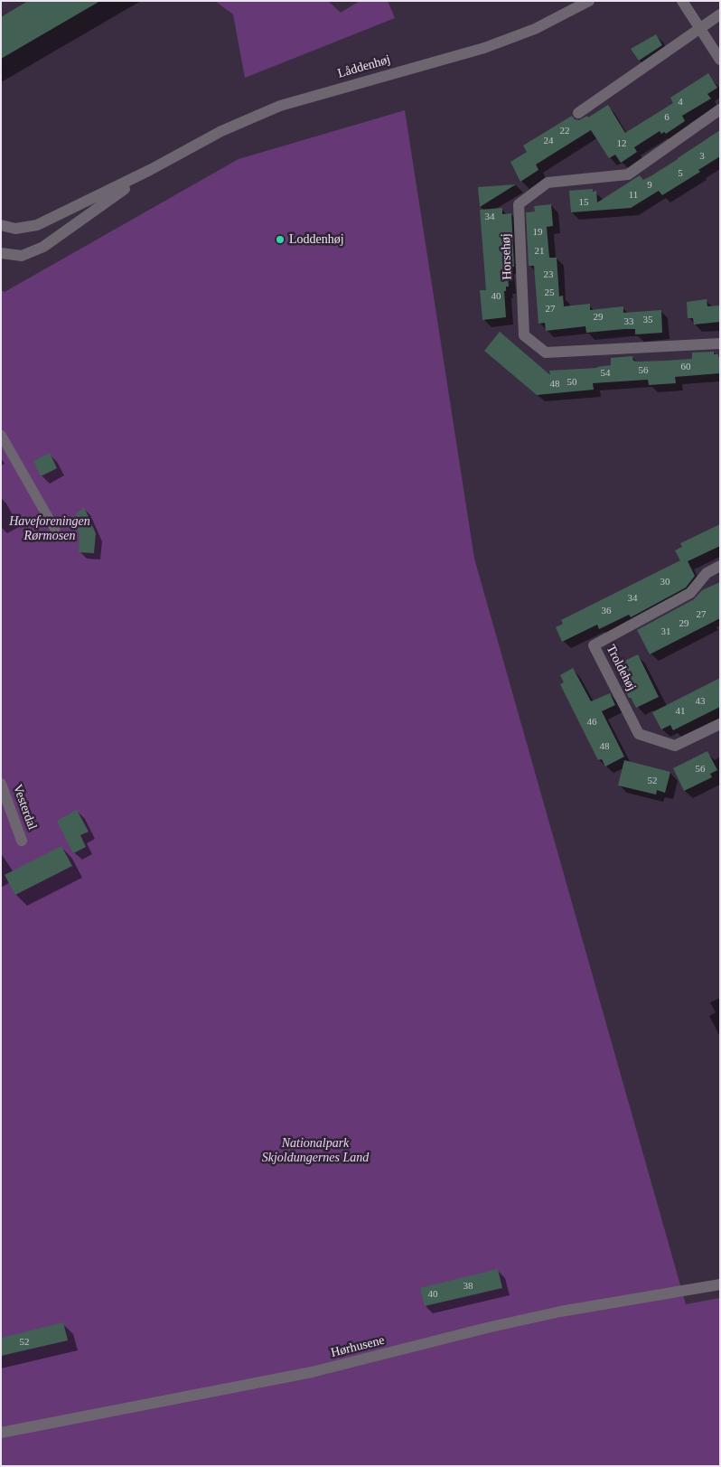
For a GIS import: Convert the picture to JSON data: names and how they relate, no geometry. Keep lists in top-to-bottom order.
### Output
{
  "streets": {
    "street": [
      "Låddenhøj",
      "Horsehøj",
      "Troldehøj",
      "Vesterdal",
      "Hørhusene"
    ]
  },
  "parks": ["Haveforeningen Rørmosen", "Nationalpark Skjoldungernes Land"],
  "places": ["Loddenhøj"],
  "house_numbers": [
    "4",
    "6",
    "22",
    "24",
    "12",
    "3",
    "5",
    "9",
    "11",
    "15",
    "34",
    "19",
    "21",
    "23",
    "25",
    "40",
    "27",
    "29",
    "35",
    "33",
    "60",
    "56",
    "54",
    "50",
    "48",
    "30",
    "34",
    "36",
    "27",
    "29",
    "31",
    "43",
    "41",
    "46",
    "48",
    "56",
    "52",
    "38",
    "40",
    "52"
  ]
}
